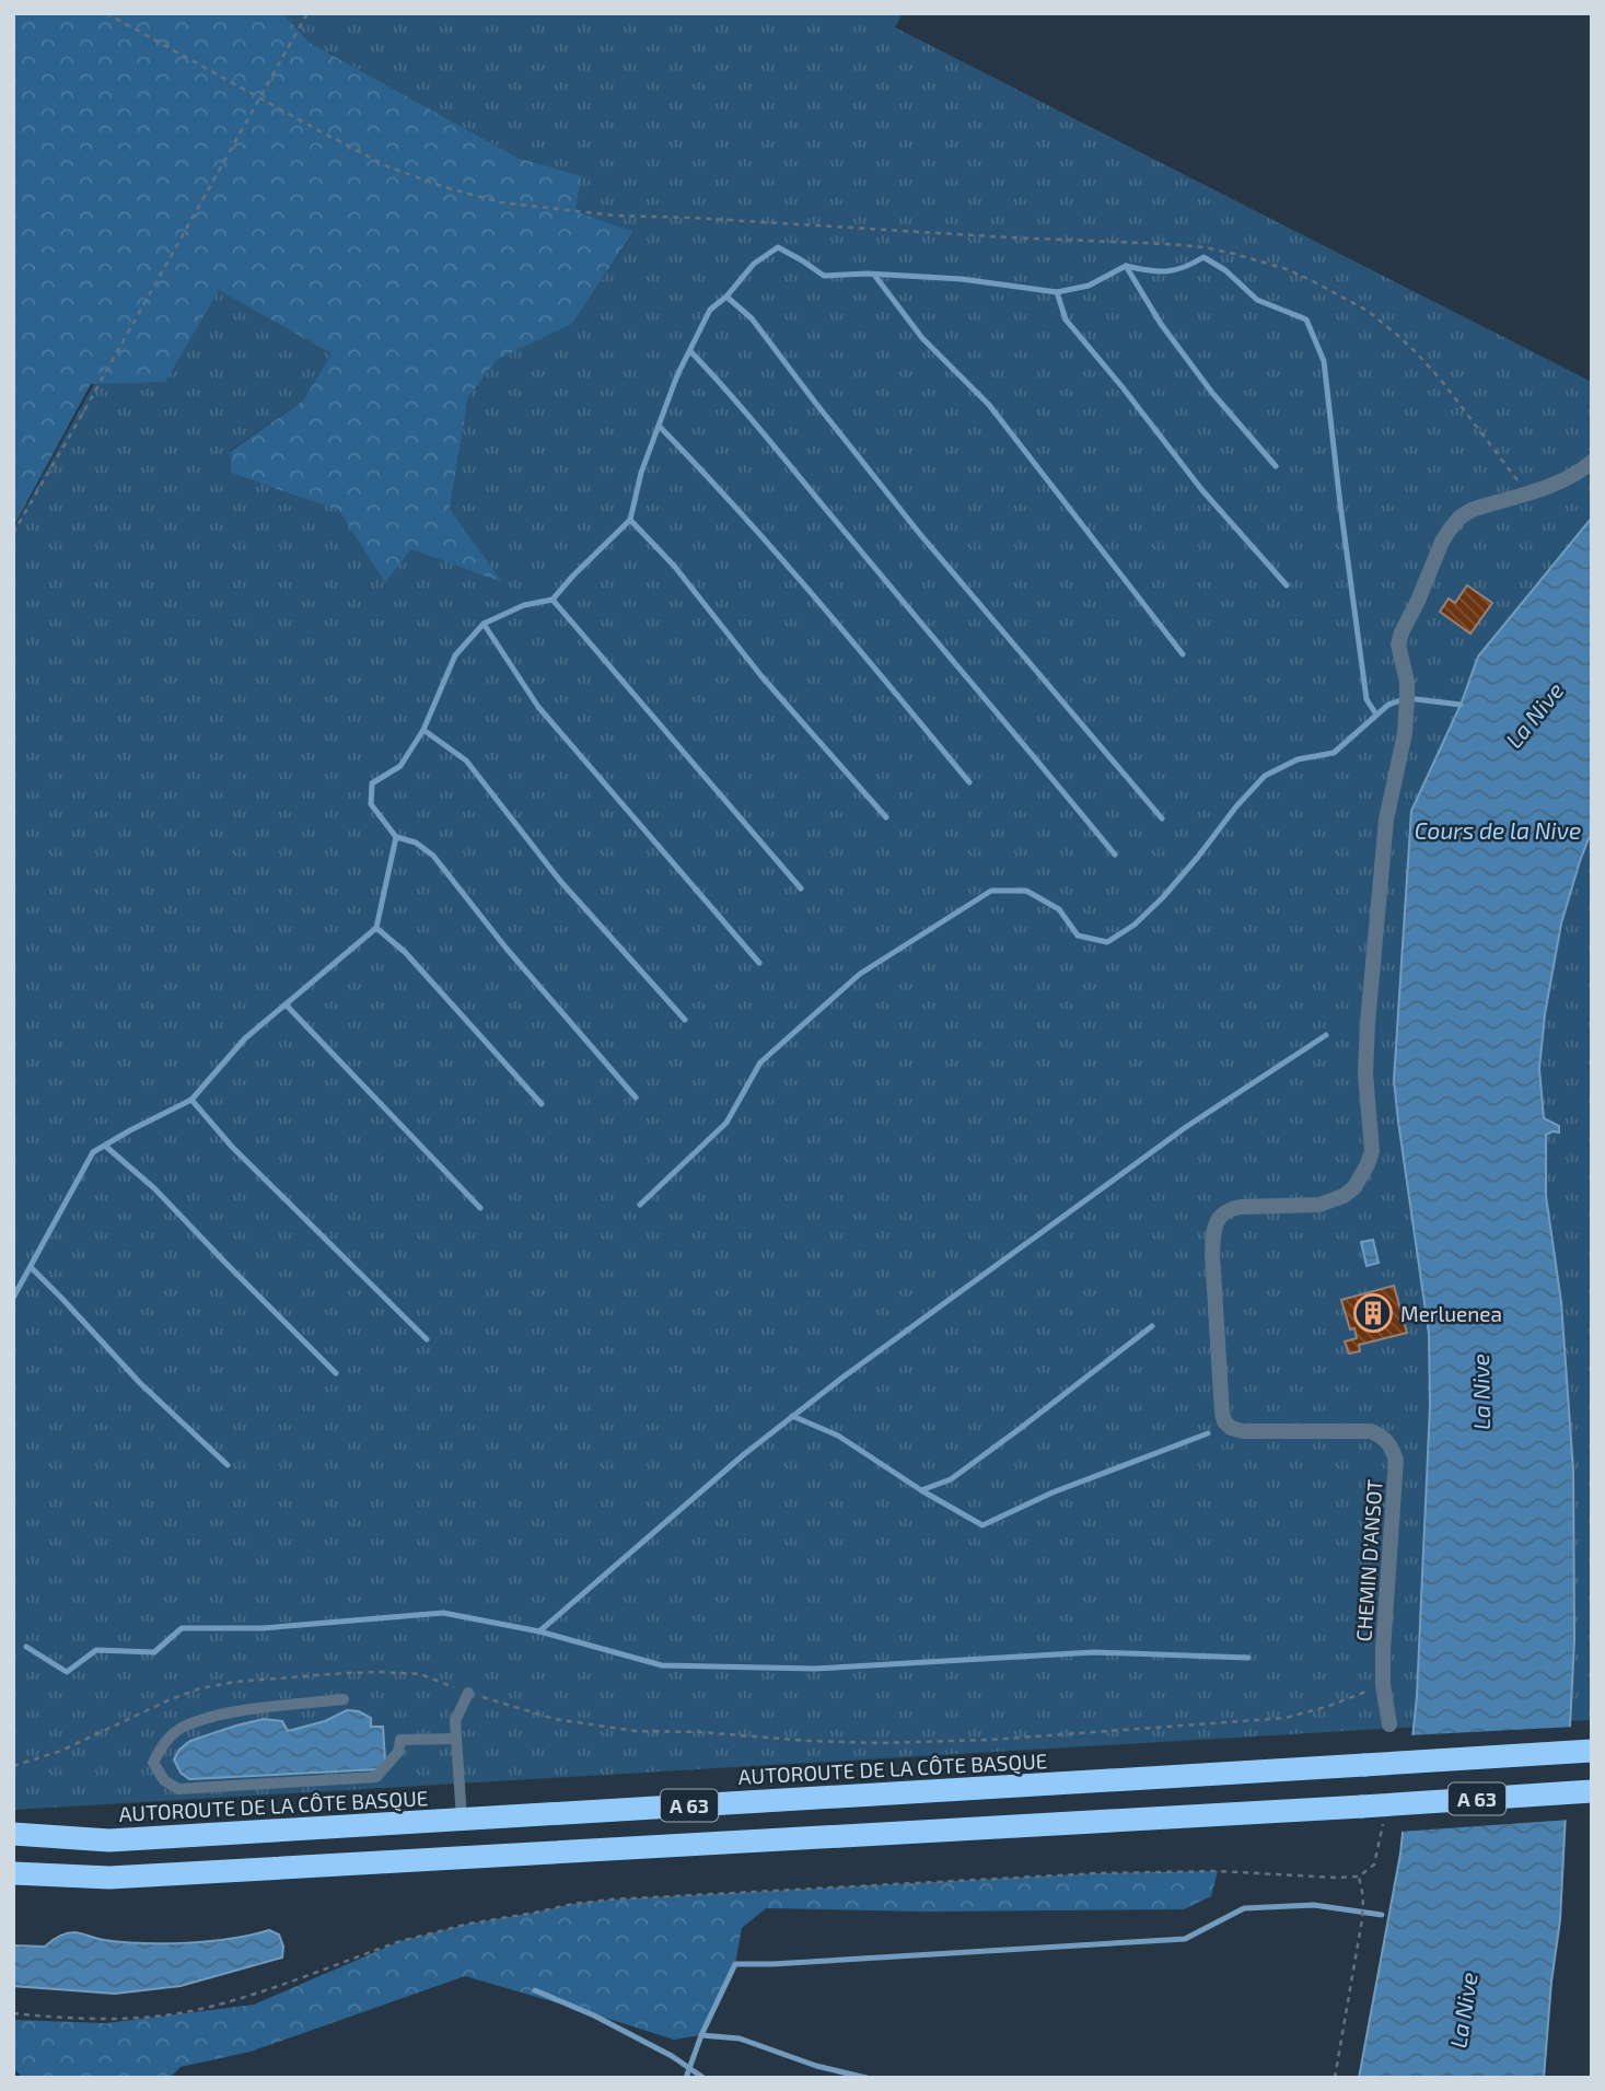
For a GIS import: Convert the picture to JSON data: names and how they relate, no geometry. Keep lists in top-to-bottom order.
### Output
{
  "streets": {
    "highway": ["AUTOROUTE DE LA CÔTE BASQUE", "A 63"],
    "street": ["CHEMIN D'ANSOT"]
  },
  "water": ["La Nive", "Cours de la Nive"],
  "places": {
    "building": ["Merluenea"]
  }
}
